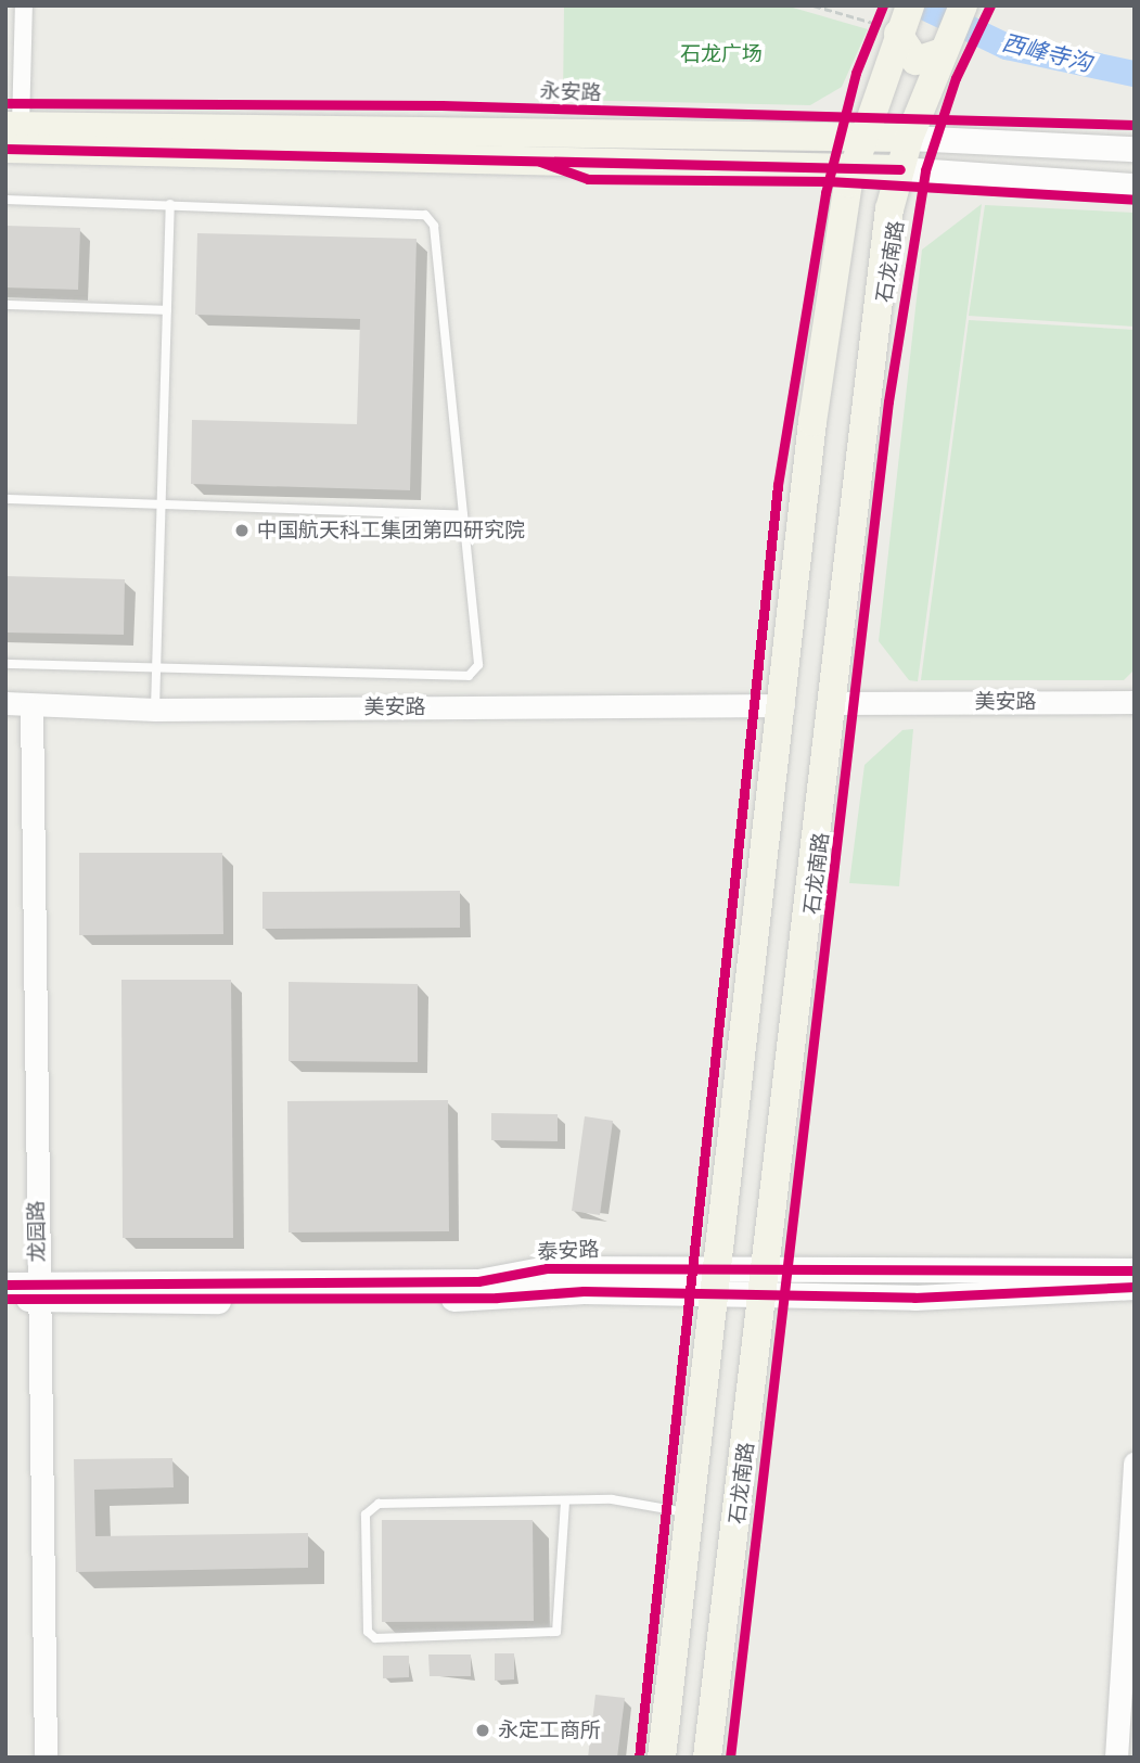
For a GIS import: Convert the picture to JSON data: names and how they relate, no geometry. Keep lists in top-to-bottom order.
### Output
{
  "streets": {
    "main road": ["永安路", "石龙南路", "泰安路"],
    "street": ["美安路", "龙园路"]
  },
  "crossings": [
    ["永安路", "石龙南路"],
    ["石龙南路", "美安路"],
    ["石龙南路", "泰安路"],
    ["美安路", "龙园路"],
    ["龙园路", "泰安路"]
  ],
  "water": ["西峰寺沟"],
  "parks": ["石龙广场"],
  "places": ["中国航天科工集团第四研究院", "永定工商所"]
}
